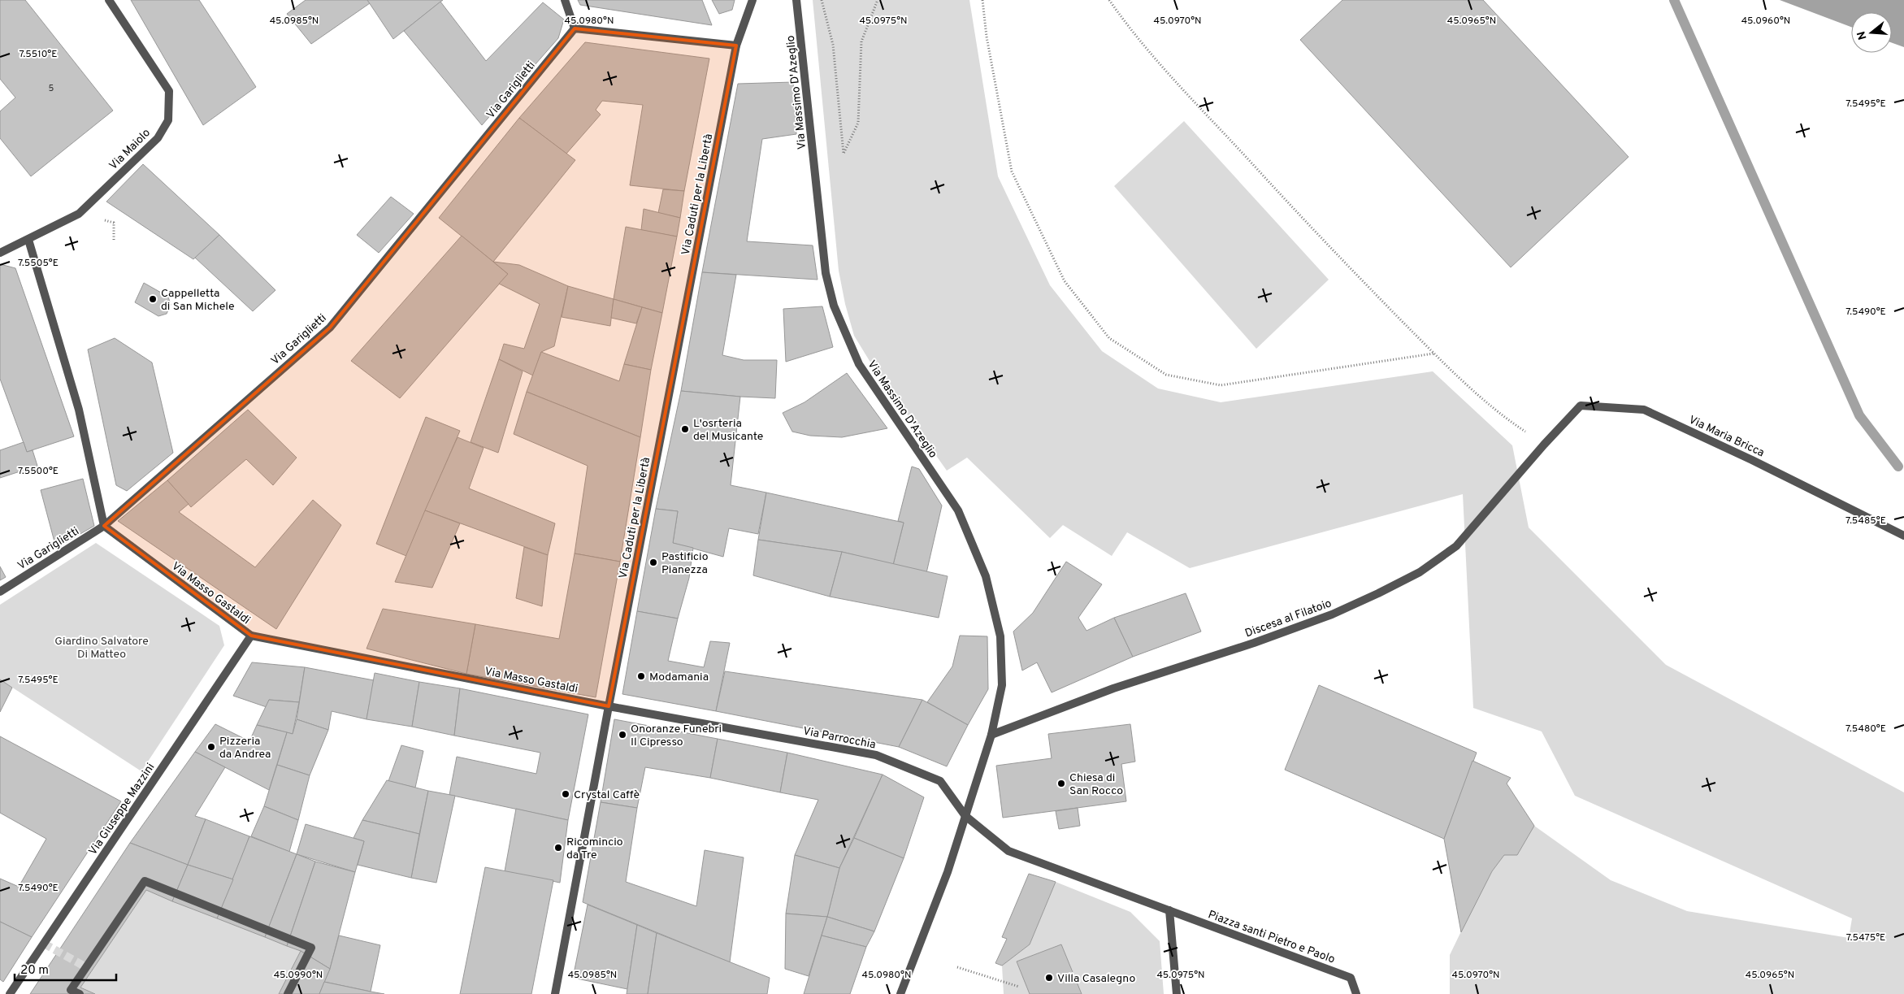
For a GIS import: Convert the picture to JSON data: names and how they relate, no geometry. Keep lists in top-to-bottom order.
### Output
{
  "streets": {
    "street": [
      "Via Gariglietti",
      "Via Massimo D'Azeglio",
      "Via Maiolo",
      "Via Caduti per la Libertà",
      "Via Maria Bricca",
      "Via Masso Gastaldi",
      "Discesa al Filatoio",
      "Via Parrocchia",
      "Via Giuseppe Mazzini",
      "Piazza santi Pietro e Paolo"
    ]
  },
  "crossings": [
    ["Via Gariglietti", "Via Masso Gastaldi"],
    ["Via Massimo D'Azeglio", "Discesa al Filatoio"],
    ["Via Massimo D'Azeglio", "Via Parrocchia"],
    ["Via Caduti per la Libertà", "Via Masso Gastaldi"],
    ["Via Caduti per la Libertà", "Via Parrocchia"],
    ["Via Maria Bricca", "Discesa al Filatoio"],
    ["Via Masso Gastaldi", "Via Parrocchia"],
    ["Via Masso Gastaldi", "Via Giuseppe Mazzini"],
    ["Via Parrocchia", "Piazza santi Pietro e Paolo"]
  ],
  "parks": ["Giardino Salvatore Di Matteo"],
  "places": [
    "Cappelletta di San Michele",
    "L'osrteria del Musicante",
    "Pastificio Pianezza",
    "Modamania",
    "Onoranze Funebri Il Cipresso",
    "Pizzeria da Andrea",
    "Chiesa di San Rocco",
    "Crystal Caffè",
    "Ricomincio da Tre",
    "Villa Casalegno"
  ],
  "house_numbers": ["5"],
  "scale_bar": "20 m",
  "north": "left",
  "coordinates": [
    "45.0985°N",
    "45.0980°N",
    "45.0975°N",
    "45.0970°N",
    "45.0965°N",
    "45.0960°N",
    "7.5510°E",
    "7.5495°E",
    "7.5505°E",
    "7.5490°E",
    "7.5500°E",
    "7.5485°E",
    "7.5480°E",
    "7.5475°E",
    "45.0990°N"
  ]
}
